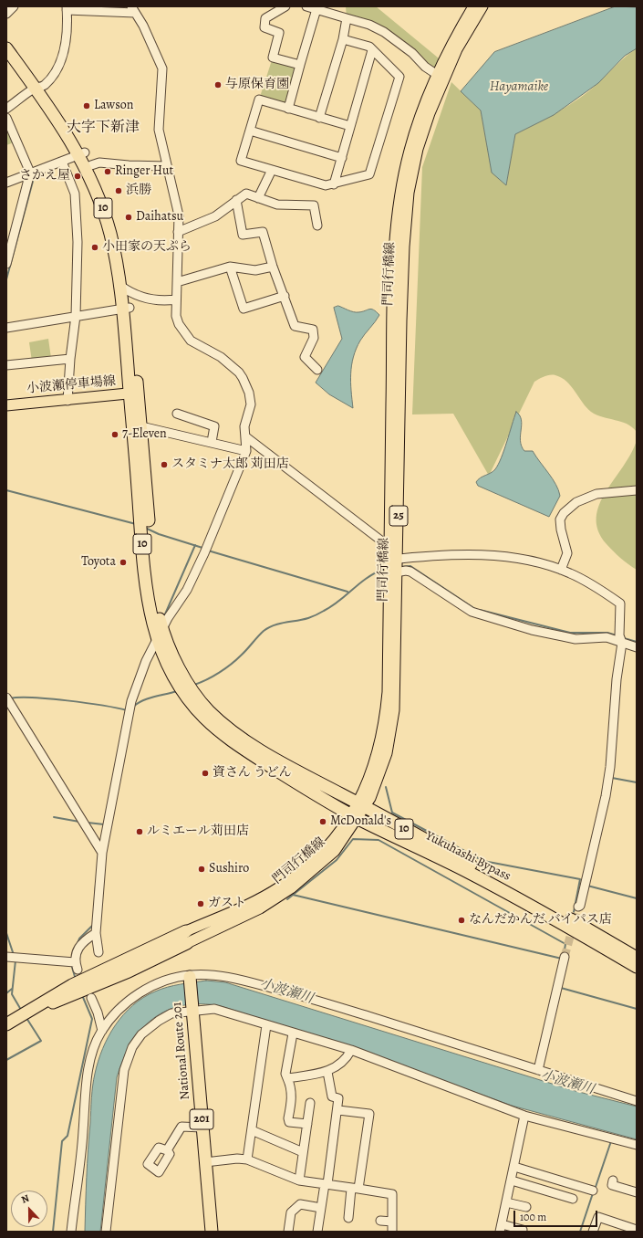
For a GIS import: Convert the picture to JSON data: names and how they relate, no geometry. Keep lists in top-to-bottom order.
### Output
{
  "streets": {
    "highway": [
      "10",
      "Yukuhashi Bypass",
      "National Route 201",
      "201"
    ],
    "main road": ["門司行橋線", "小波瀬停車場線", "25"]
  },
  "crossings": [
    ["10", "小波瀬停車場線"],
    ["10", "Yukuhashi Bypass"],
    ["門司行橋線", "Yukuhashi Bypass"],
    ["小波瀬停車場線", "Yukuhashi Bypass"]
  ],
  "districts": ["大字下新津"],
  "water": ["Hayamaike", "小波瀬川"],
  "places": [
    "与原保育園",
    "Lawson",
    "Ringer Hut",
    "さかえ屋",
    "浜勝",
    "Daihatsu",
    "小田家の天ぷら",
    "7-Eleven",
    "スタミナ太郎 苅田店",
    "Toyota",
    "資さん うどん",
    "McDonald's",
    "ルミエール苅田店",
    "Sushiro",
    "ガスト",
    "なんだかんだ バイパス店"
  ],
  "scale_bar": "100 m",
  "north": "top"
}
